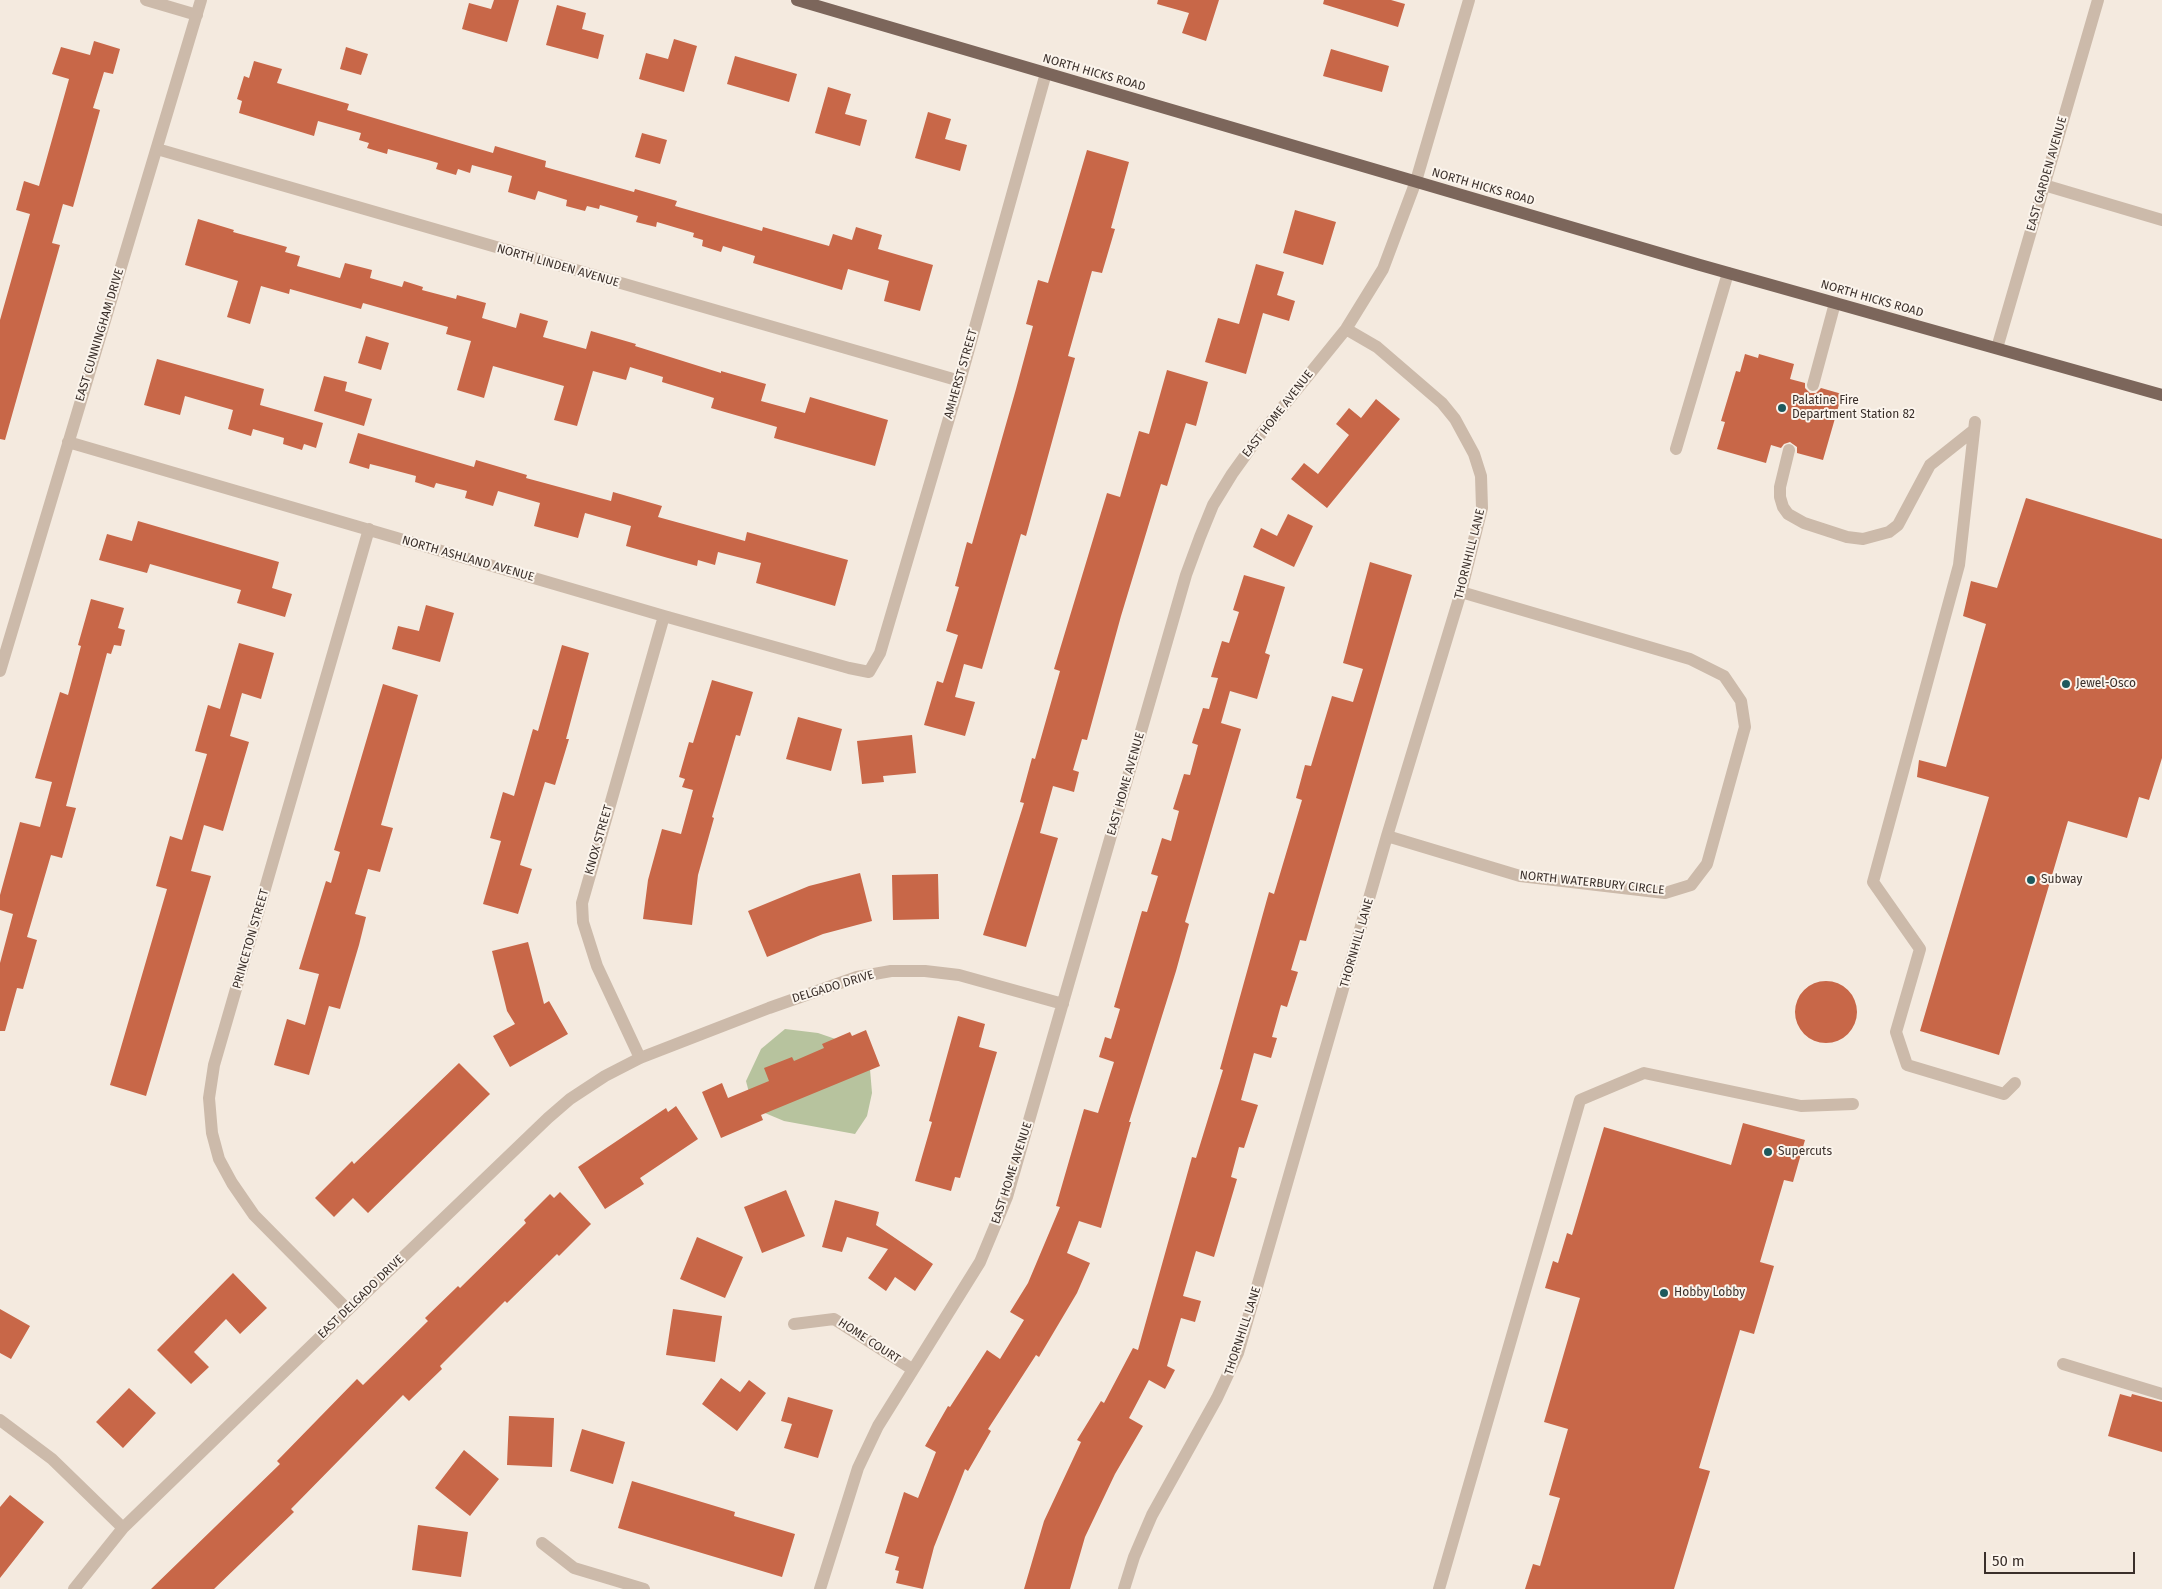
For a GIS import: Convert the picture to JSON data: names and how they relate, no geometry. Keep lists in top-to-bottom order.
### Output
{
  "streets": {
    "main road": ["NORTH HICKS ROAD"],
    "street": [
      "EAST GARDEN AVENUE",
      "NORTH LINDEN AVENUE",
      "EAST CUNNINGHAM DRIVE",
      "AMHERST STREET",
      "EAST HOME AVENUE",
      "THORNHILL LANE",
      "NORTH ASHLAND AVENUE",
      "KNOX STREET",
      "NORTH WATERBURY CIRCLE",
      "PRINCETON STREET",
      "DELGADO DRIVE",
      "EAST DELGADO DRIVE",
      "HOME COURT"
    ]
  },
  "crossings": [
    ["NORTH HICKS ROAD", "EAST GARDEN AVENUE"],
    ["NORTH HICKS ROAD", "AMHERST STREET"],
    ["NORTH HICKS ROAD", "EAST HOME AVENUE"],
    ["NORTH LINDEN AVENUE", "EAST CUNNINGHAM DRIVE"],
    ["NORTH LINDEN AVENUE", "AMHERST STREET"],
    ["EAST CUNNINGHAM DRIVE", "NORTH ASHLAND AVENUE"],
    ["AMHERST STREET", "NORTH ASHLAND AVENUE"],
    ["EAST HOME AVENUE", "THORNHILL LANE"],
    ["EAST HOME AVENUE", "DELGADO DRIVE"],
    ["EAST HOME AVENUE", "HOME COURT"],
    ["THORNHILL LANE", "NORTH WATERBURY CIRCLE"],
    ["NORTH ASHLAND AVENUE", "KNOX STREET"],
    ["NORTH ASHLAND AVENUE", "PRINCETON STREET"],
    ["KNOX STREET", "DELGADO DRIVE"],
    ["KNOX STREET", "EAST DELGADO DRIVE"],
    ["PRINCETON STREET", "EAST DELGADO DRIVE"],
    ["DELGADO DRIVE", "EAST DELGADO DRIVE"]
  ],
  "places": [
    "Palatine Fire Department Station 82",
    "Jewel-Osco",
    "Subway",
    "Supercuts",
    "Hobby Lobby"
  ],
  "scale_bar": "50 m"
}
